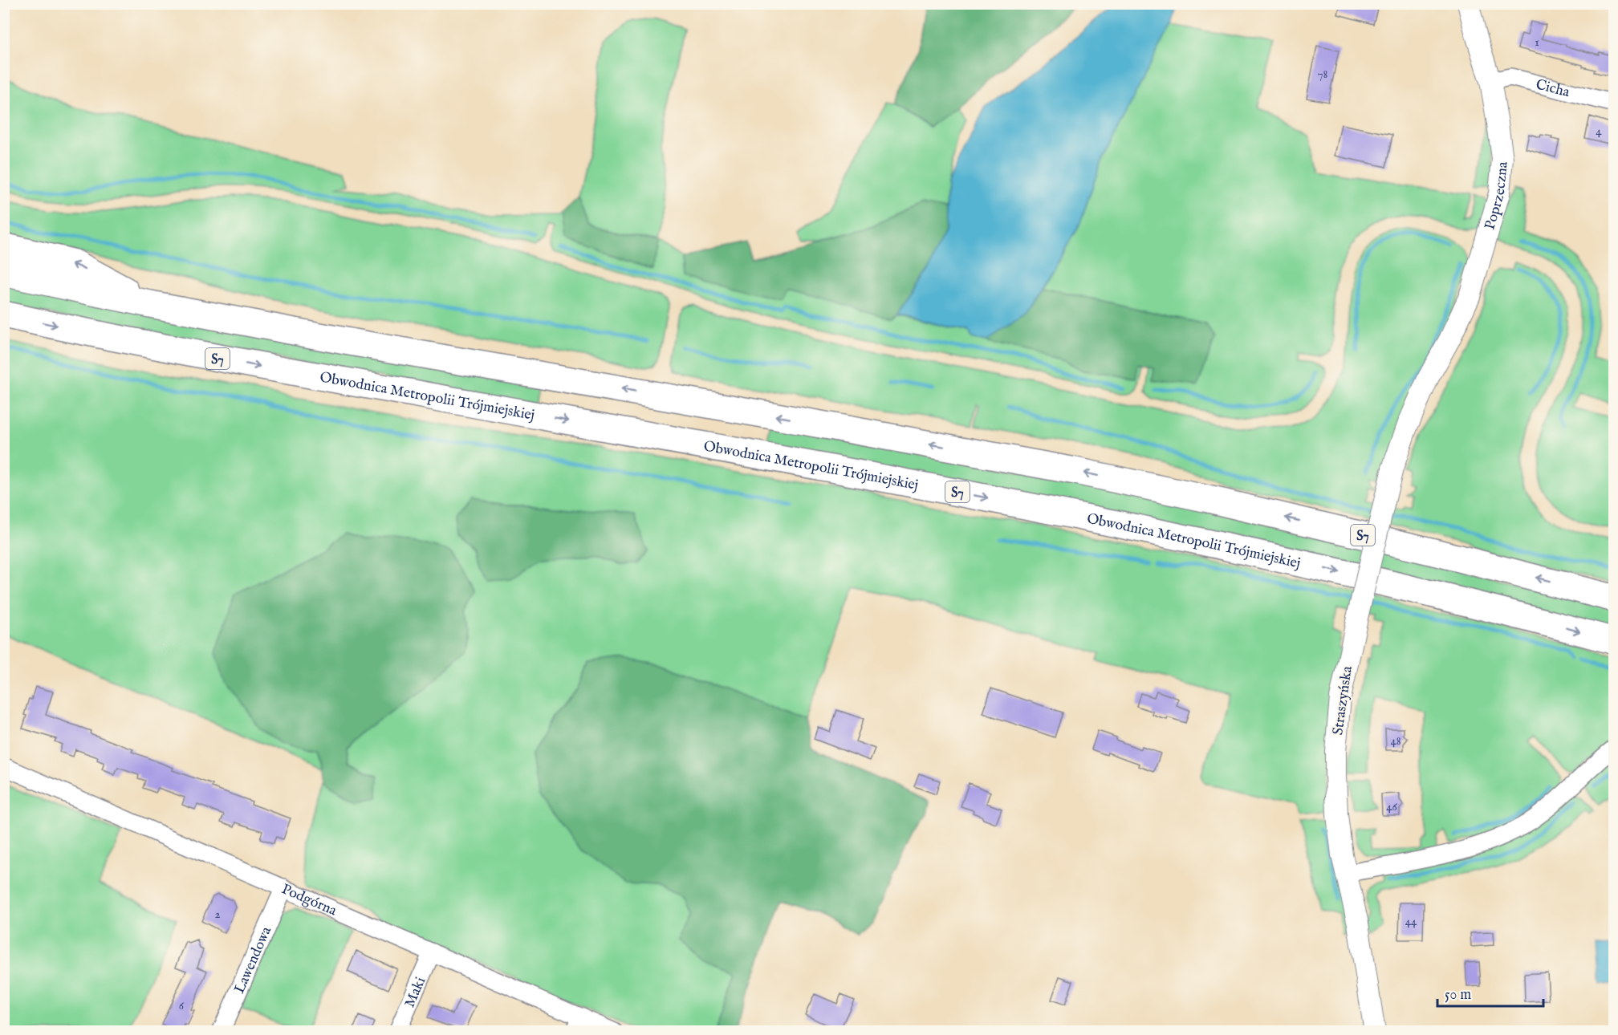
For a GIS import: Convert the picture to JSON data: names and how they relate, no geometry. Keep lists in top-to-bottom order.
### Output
{
  "streets": {
    "highway": ["S7", "Obwodnica Metropolii Trójmiejskiej"],
    "street": [
      "Cicha",
      "Poprzeczna",
      "Straszyńska",
      "Podgórna",
      "Lawendowa",
      "Maki"
    ]
  },
  "crossings": [
    ["Cicha", "Poprzeczna"],
    ["Poprzeczna", "Straszyńska"],
    ["Podgórna", "Lawendowa"],
    ["Podgórna", "Maki"]
  ],
  "house_numbers": [
    "1",
    "78",
    "4",
    "48",
    "46",
    "2",
    "44",
    "6"
  ],
  "scale_bar": "50 m"
}
